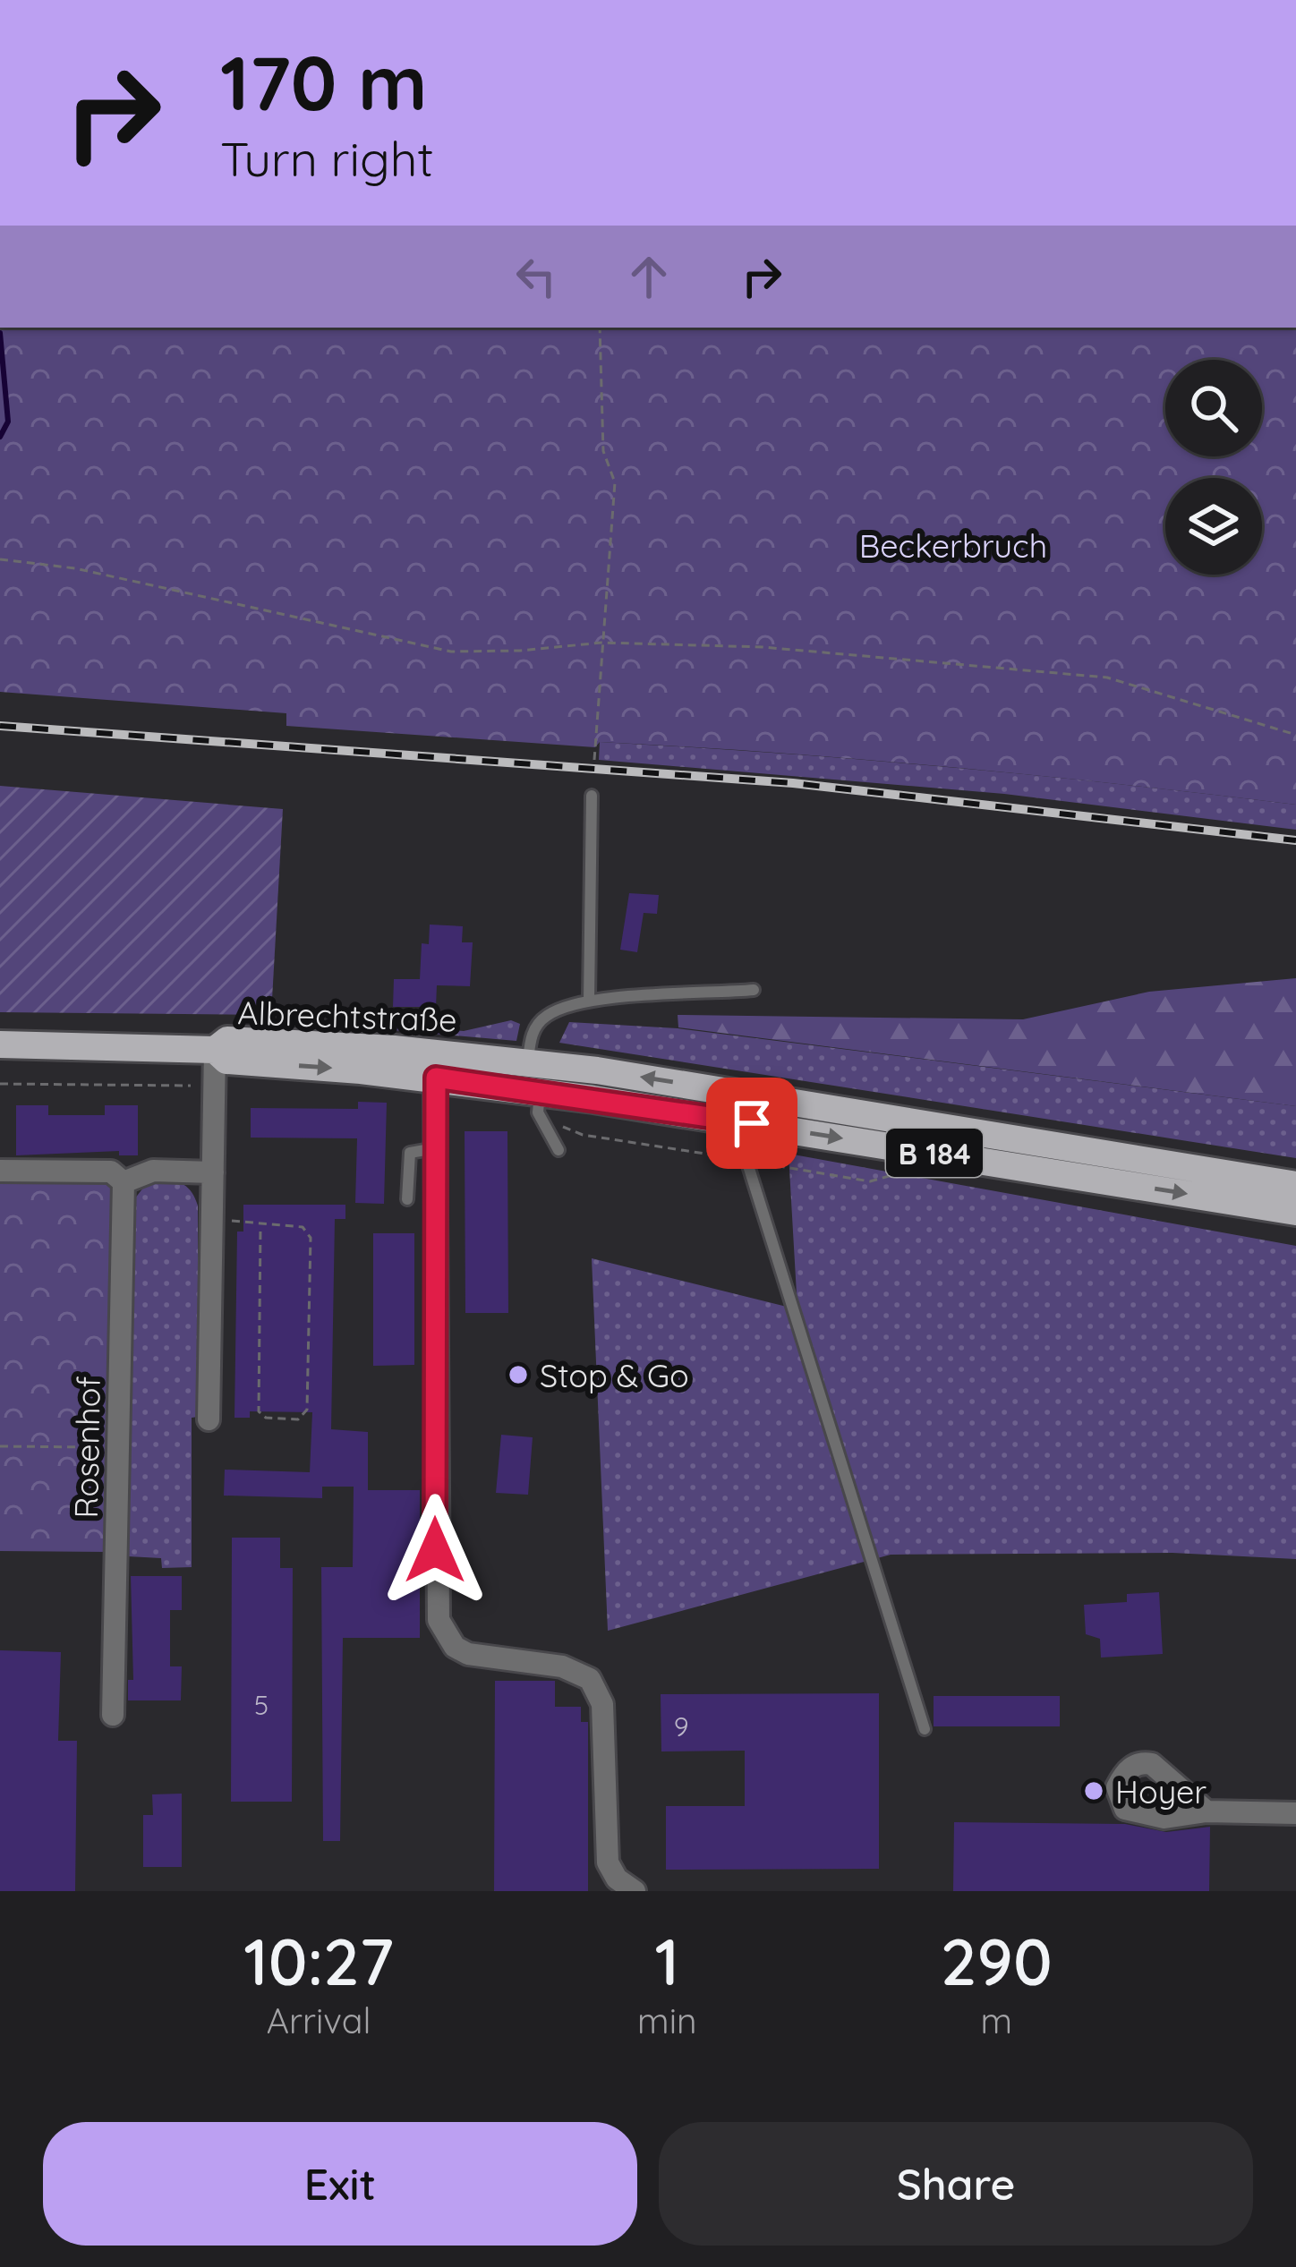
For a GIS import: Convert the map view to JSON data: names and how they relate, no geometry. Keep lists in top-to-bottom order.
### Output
{
  "streets": {
    "main road": ["Albrechtstraße", "B 184"],
    "street": ["Rosenhof"]
  },
  "crossings": [
    ["Albrechtstraße", "B 184"]
  ],
  "parks": ["Beckerbruch"],
  "places": ["Stop & Go", "Hoyer"],
  "house_numbers": ["5", "9"],
  "page": {
    "turn": ["170 m", "Turn right"],
    "eta": [
      "10:27",
      "Arrival",
      "1",
      "min",
      "290",
      "m"
    ],
    "buttons": ["Exit", "Share"]
  }
}
